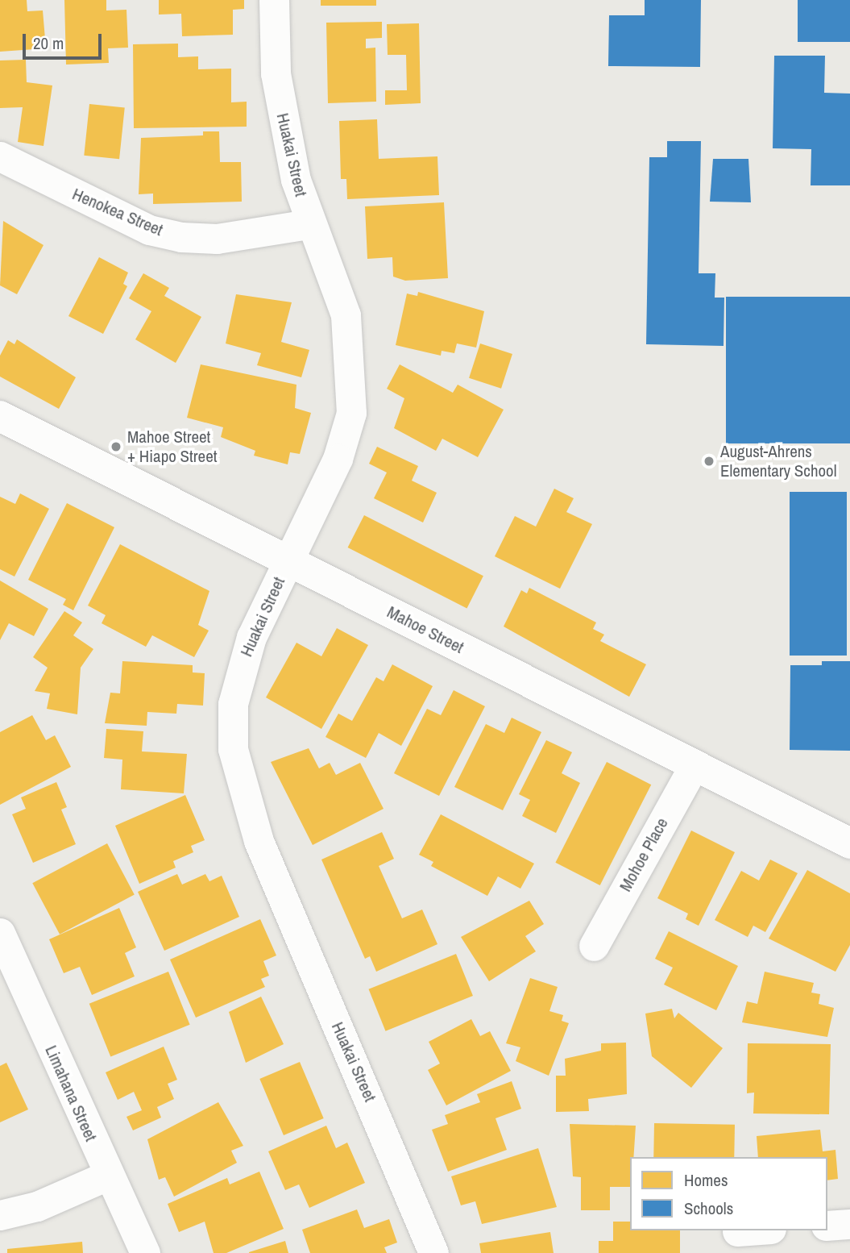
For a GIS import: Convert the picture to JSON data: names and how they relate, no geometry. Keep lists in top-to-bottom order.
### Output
{
  "streets": {
    "street": [
      "Huakai Street",
      "Henokea Street",
      "Mahoe Street",
      "Mohoe Place",
      "Limahana Street"
    ]
  },
  "crossings": [
    ["Huakai Street", "Henokea Street"],
    ["Huakai Street", "Mahoe Street"],
    ["Mahoe Street", "Mohoe Place"]
  ],
  "places": ["Mahoe Street + Hiapo Street", "August-Ahrens Elementary School"],
  "legend": ["Homes", "Schools"],
  "scale_bar": "20 m"
}
